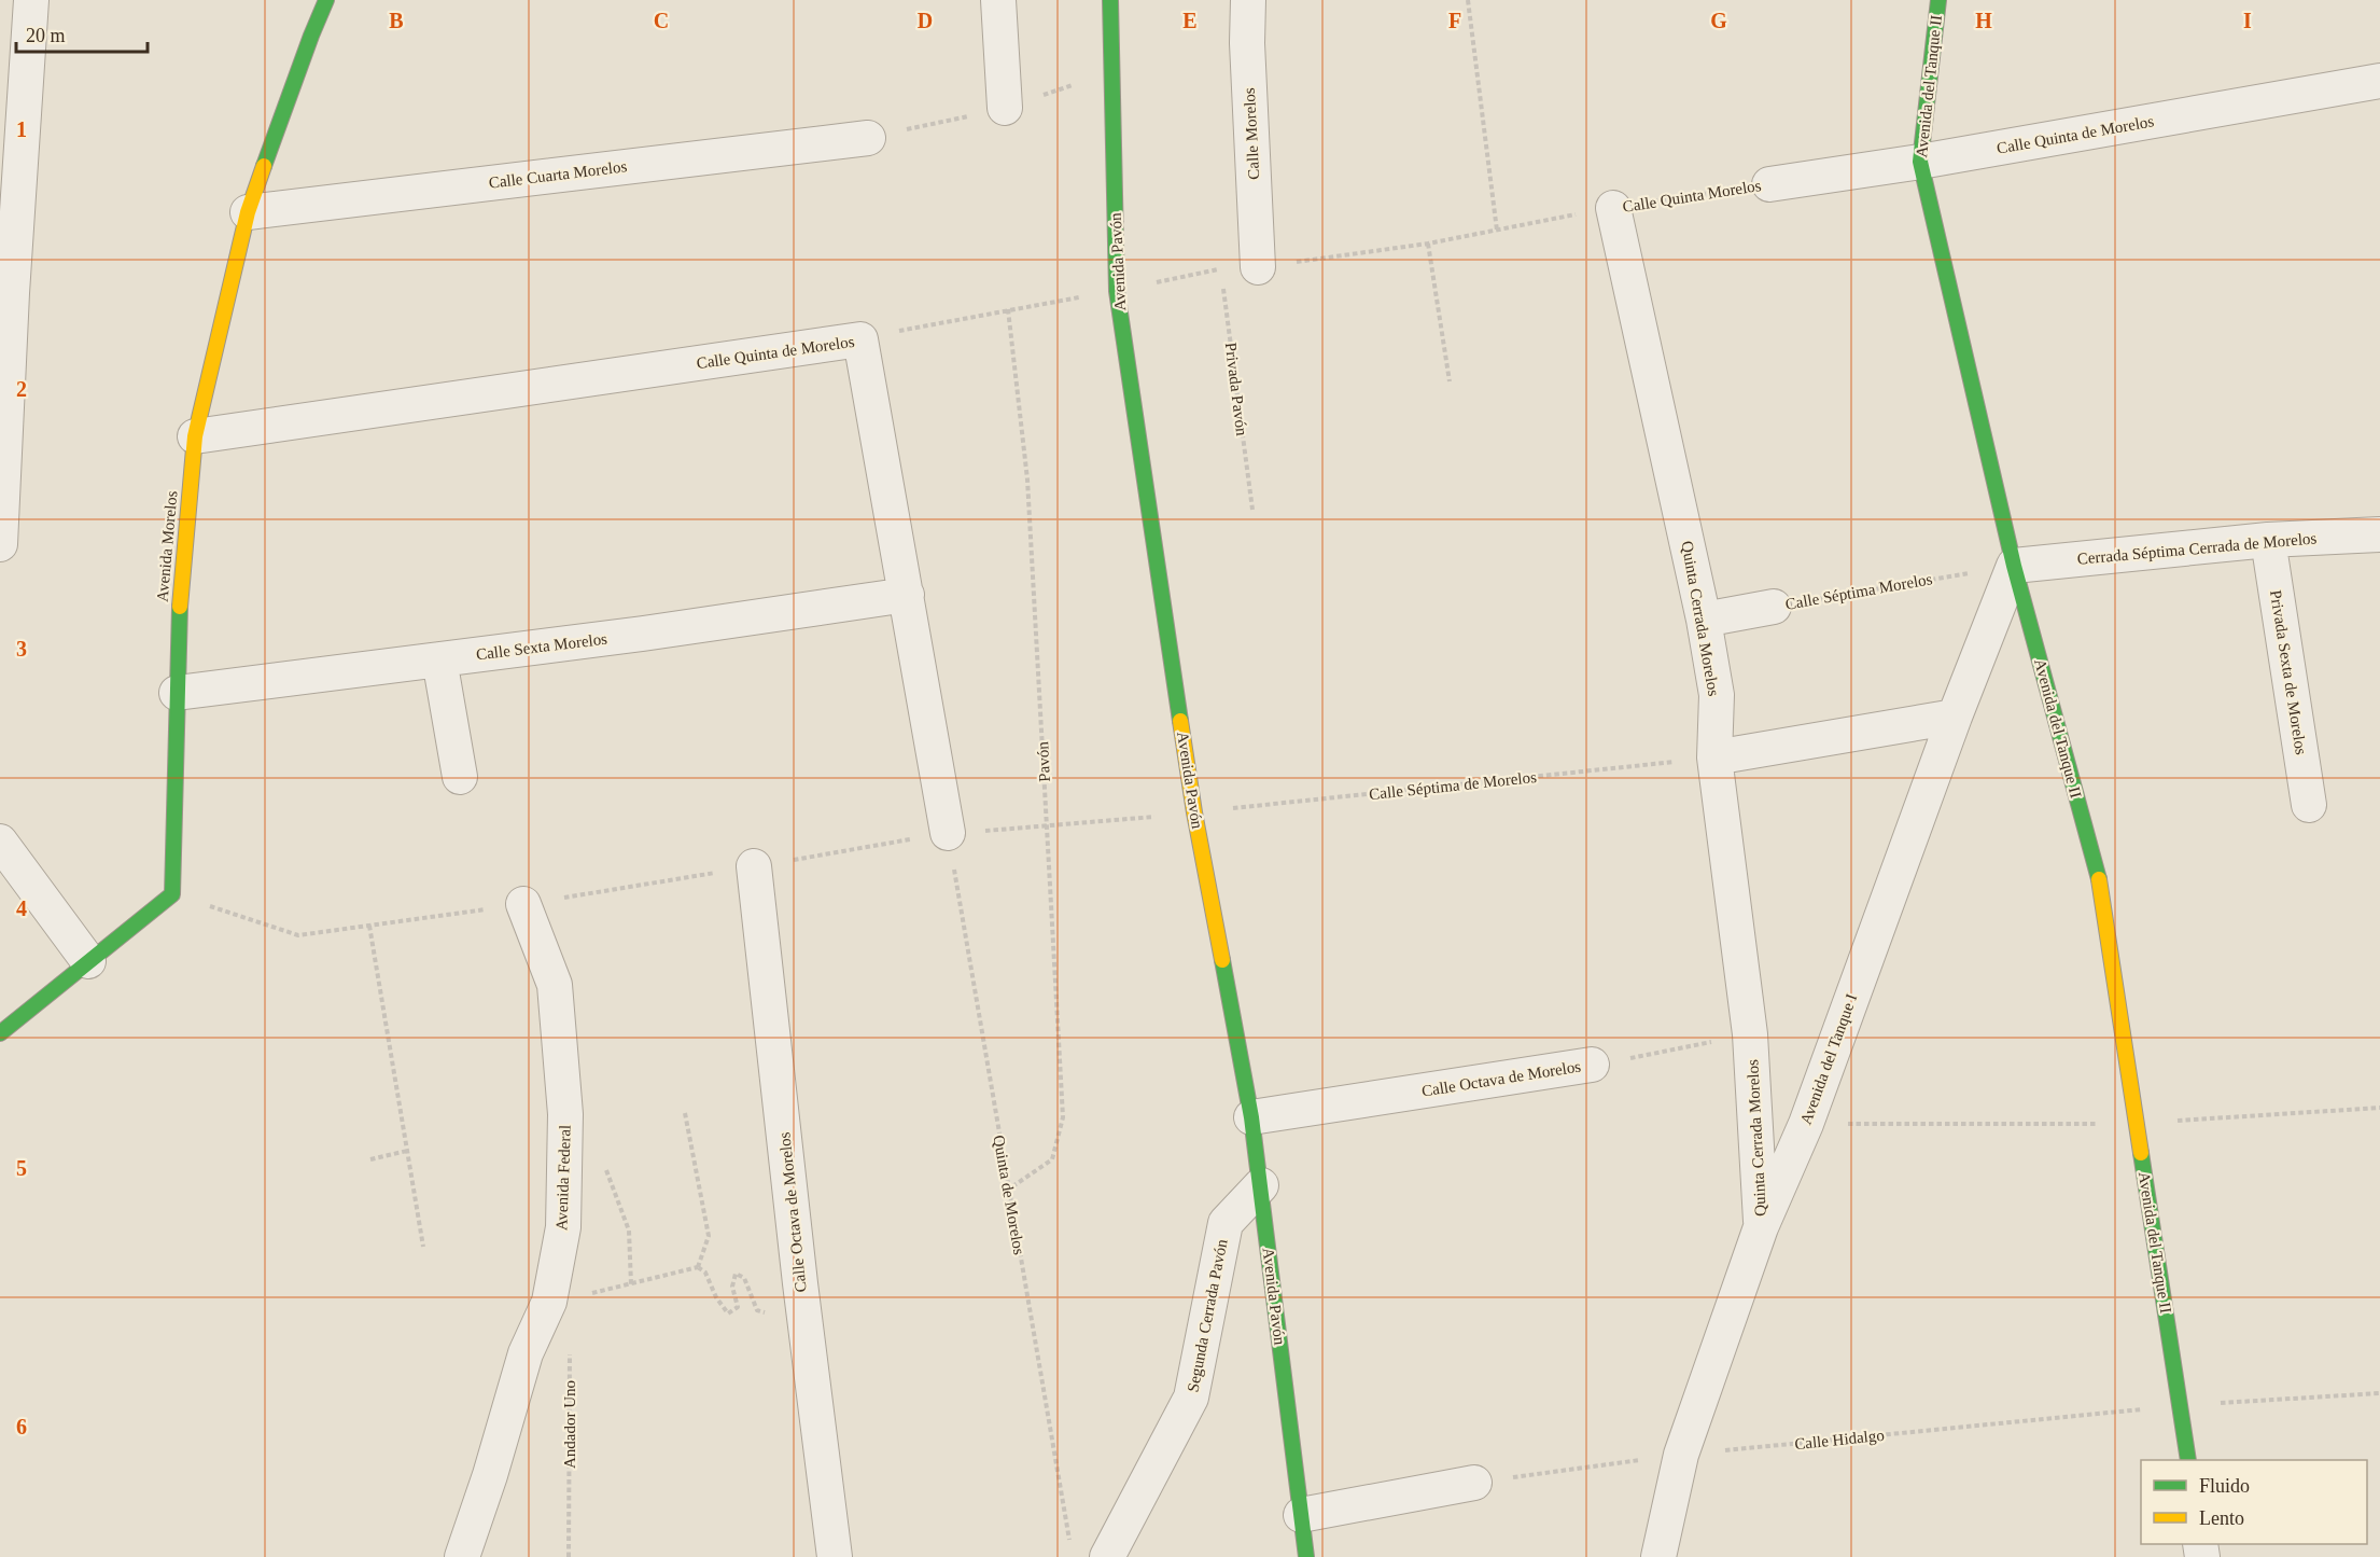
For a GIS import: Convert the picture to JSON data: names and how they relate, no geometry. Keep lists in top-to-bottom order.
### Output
{
  "streets": {
    "street": [
      "Avenida del Tanque II",
      "Calle Morelos",
      "Calle Quinta de Morelos",
      "Calle Cuarta Morelos",
      "Avenida Pavón",
      "Avenida Morelos",
      "Cerrada Séptima Cerrada de Morelos",
      "Calle Séptima Morelos",
      "Quinta Cerrada Morelos",
      "Calle Sexta Morelos",
      "Privada Sexta de Morelos",
      "Avenida del Tanque I",
      "Calle Octava de Morelos",
      "Avenida Federal",
      "Segunda Cerrada Pavón"
    ],
    "path": [
      "Calle Quinta Morelos",
      "Privada Pavón",
      "Pavón",
      "Calle Séptima de Morelos",
      "Quinta de Morelos",
      "Andador Uno",
      "Calle Hidalgo"
    ]
  },
  "crossings": [
    ["Avenida del Tanque II", "Calle Quinta de Morelos"],
    ["Avenida del Tanque II", "Cerrada Séptima Cerrada de Morelos"],
    ["Avenida del Tanque II", "Calle Séptima Morelos"],
    ["Avenida del Tanque II", "Avenida del Tanque I"],
    ["Avenida del Tanque II", "Calle Hidalgo"],
    ["Calle Quinta de Morelos", "Calle Quinta Morelos"],
    ["Calle Quinta de Morelos", "Avenida Morelos"],
    ["Calle Quinta de Morelos", "Calle Sexta Morelos"],
    ["Calle Quinta de Morelos", "Calle Séptima de Morelos"],
    ["Calle Quinta de Morelos", "Quinta de Morelos"],
    ["Calle Cuarta Morelos", "Avenida Morelos"],
    ["Calle Quinta Morelos", "Quinta Cerrada Morelos"],
    ["Avenida Pavón", "Calle Séptima de Morelos"],
    ["Avenida Pavón", "Calle Octava de Morelos"],
    ["Avenida Pavón", "Segunda Cerrada Pavón"],
    ["Avenida Morelos", "Calle Sexta Morelos"],
    ["Cerrada Séptima Cerrada de Morelos", "Calle Séptima Morelos"],
    ["Cerrada Séptima Cerrada de Morelos", "Privada Sexta de Morelos"],
    ["Cerrada Séptima Cerrada de Morelos", "Avenida del Tanque I"],
    ["Calle Séptima Morelos", "Quinta Cerrada Morelos"],
    ["Calle Séptima Morelos", "Avenida del Tanque I"],
    ["Quinta Cerrada Morelos", "Calle Séptima de Morelos"],
    ["Quinta Cerrada Morelos", "Avenida del Tanque I"],
    ["Quinta Cerrada Morelos", "Calle Octava de Morelos"],
    ["Pavón", "Calle Séptima de Morelos"],
    ["Pavón", "Quinta de Morelos"],
    ["Calle Séptima de Morelos", "Quinta de Morelos"],
    ["Avenida del Tanque I", "Calle Hidalgo"],
    ["Avenida Federal", "Andador Uno"]
  ],
  "legend": ["Fluido", "Lento"],
  "scale_bar": "20 m",
  "grid": {
    "columns": [
      "B",
      "C",
      "D",
      "E",
      "F",
      "G",
      "H",
      "I"
    ],
    "rows": [
      "1",
      "2",
      "3",
      "4",
      "5",
      "6"
    ]
  }
}
